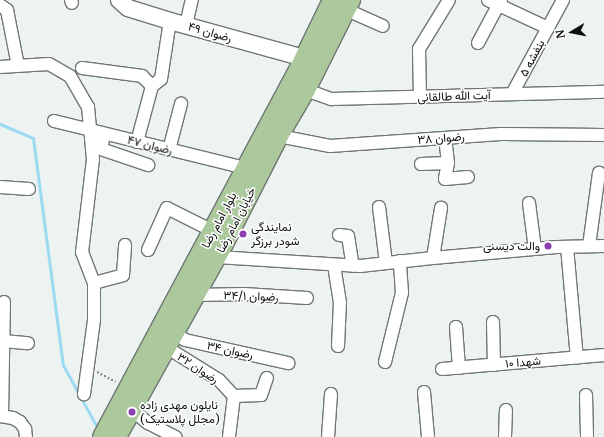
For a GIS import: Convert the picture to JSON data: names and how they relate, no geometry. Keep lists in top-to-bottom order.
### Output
{
  "streets": {
    "main road": ["بلوار امام رضا", "خیابان امام رضا"],
    "street": [
      "رضوان ۴۹",
      "بنفشه ۵",
      "آیت الله طالقانی",
      "رضوان ۳۸",
      "رضوان ۴۷",
      "رضوان ۳۴/۱",
      "رضوان ۳۴",
      "شهدا ۱۰",
      "رضوان ۳۲"
    ]
  },
  "crossings": [
    ["رضوان ۴۹", "بلوار امام رضا"],
    ["بنفشه ۵", "آیت الله طالقانی"],
    ["آیت الله طالقانی", "خیابان امام رضا"],
    ["رضوان ۳۸", "خیابان امام رضا"],
    ["رضوان ۴۷", "بلوار امام رضا"],
    ["بلوار امام رضا", "خیابان امام رضا"],
    ["خیابان امام رضا", "رضوان ۳۴/۱"],
    ["خیابان امام رضا", "رضوان ۳۴"],
    ["خیابان امام رضا", "رضوان ۳۲"],
    ["رضوان ۳۴", "رضوان ۳۲"]
  ],
  "places": ["نمایندگی شودر برزگر", "والت دیسنی", "نایلون مهدی زاده (مجلل پلاستیک)"],
  "north": "left"
}
